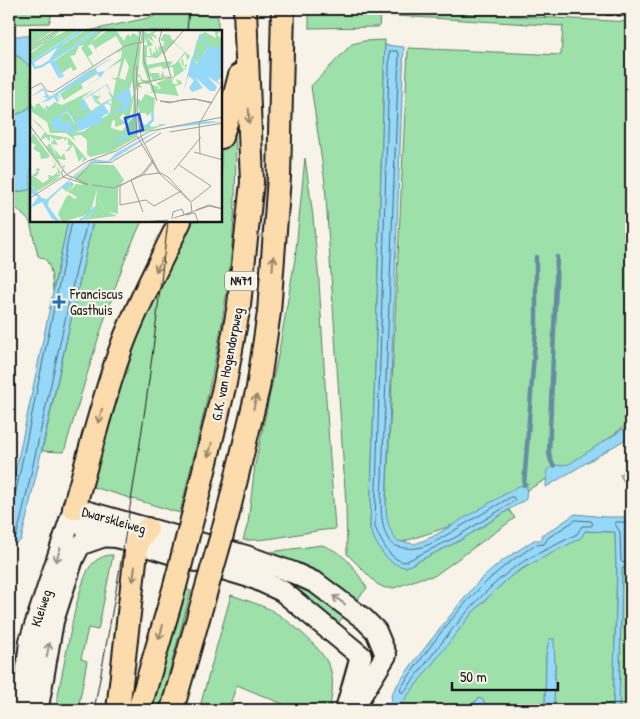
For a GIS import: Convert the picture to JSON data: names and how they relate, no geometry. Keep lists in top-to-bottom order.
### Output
{
  "streets": {
    "main road": ["N471", "G.K. van Hogendorpweg"],
    "street": ["Dwarskleiweg", "Kleiweg"]
  },
  "crossings": [
    ["Dwarskleiweg", "Kleiweg"]
  ],
  "places": {
    "health": ["Franciscus Gasthuis"]
  },
  "scale_bar": "50 m"
}
